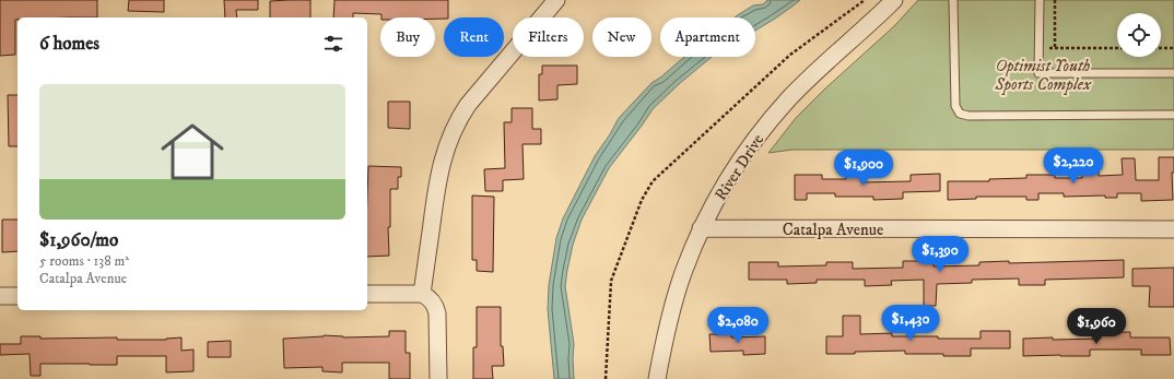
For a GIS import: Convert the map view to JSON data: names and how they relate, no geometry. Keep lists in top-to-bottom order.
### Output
{
  "streets": {
    "street": ["River Drive", "Catalpa Avenue"]
  },
  "crossings": [
    ["River Drive", "Catalpa Avenue"]
  ],
  "parks": ["Optimist Youth Sports Complex"],
  "page": {
    "chip": [
      "Buy",
      "Rent",
      "Filters",
      "New",
      "Apartment"
    ],
    "heading": "6 homes",
    "list": [
      {
        "name": "$1,960/mo",
        "note": "5 rooms · 138 m² · Catalpa Avenue"
      }
    ],
    "price": [
      "$2,220",
      "$1,900",
      "$1,390",
      "$1,430",
      "$2,080",
      "$1,960"
    ]
  }
}
